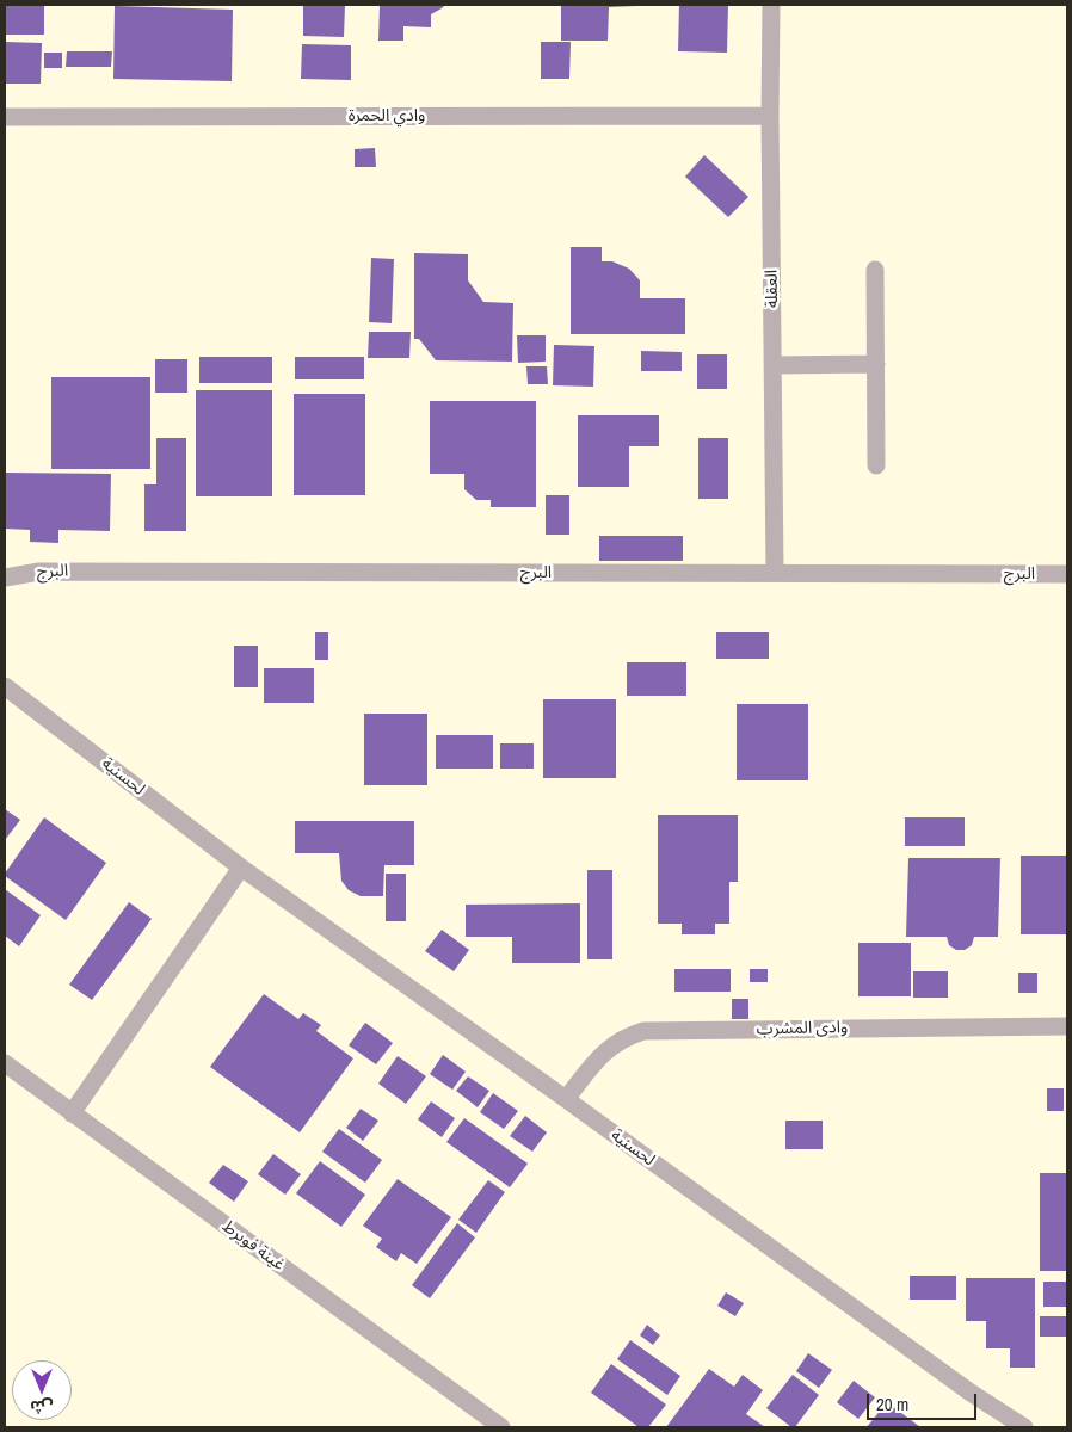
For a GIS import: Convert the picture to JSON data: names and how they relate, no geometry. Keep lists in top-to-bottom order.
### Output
{
  "streets": {
    "street": [
      "وادي الحمرة",
      "العقلة",
      "البرج",
      "لحسنية",
      "وادى المشرب",
      "غينة فويرط"
    ]
  },
  "crossings": [
    ["وادي الحمرة", "العقلة"],
    ["العقلة", "البرج"],
    ["لحسنية", "وادى المشرب"]
  ],
  "scale_bar": "20 m",
  "north": "bottom"
}
